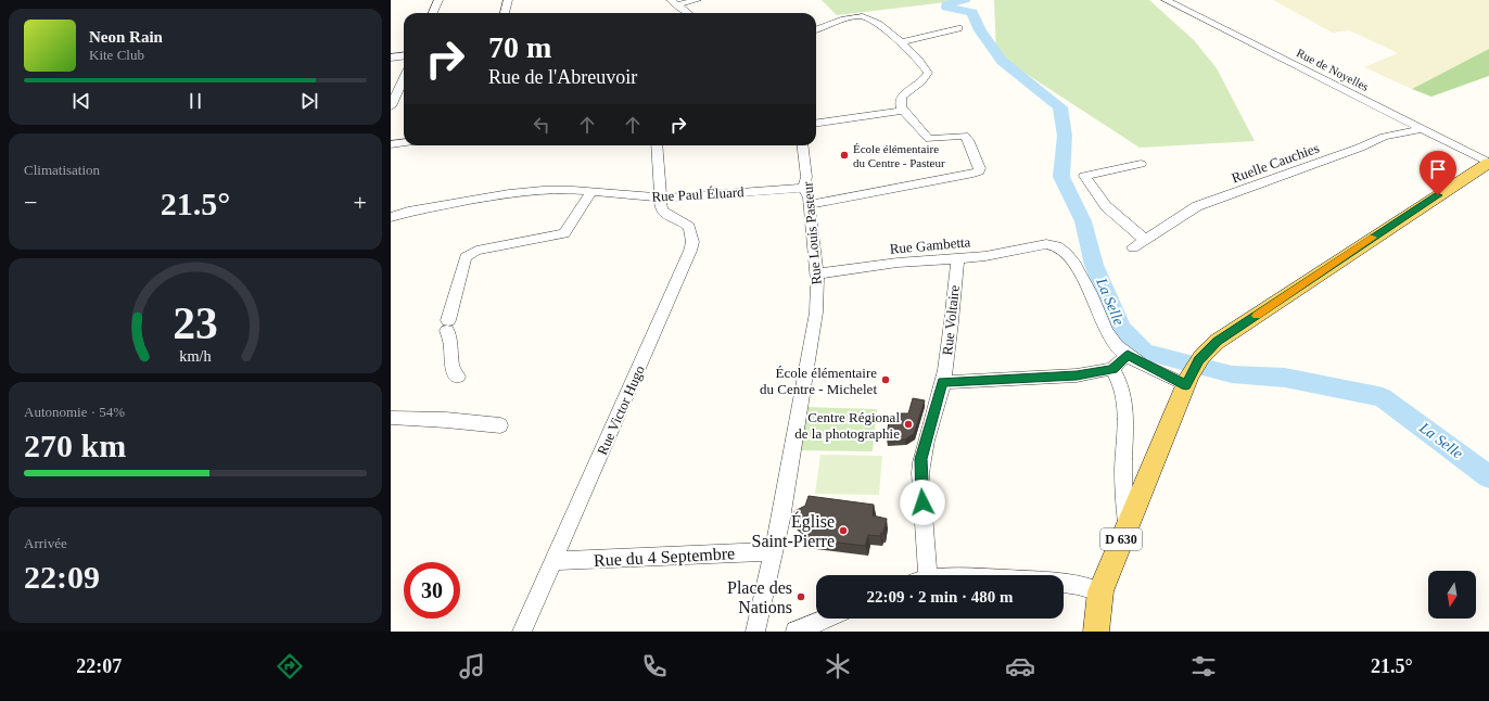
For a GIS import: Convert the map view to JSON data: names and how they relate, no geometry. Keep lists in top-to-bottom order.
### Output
{
  "streets": {
    "main road": ["D 630"],
    "street": [
      "Rue de Noyelles",
      "Ruelle Cauchies",
      "Rue Paul Éluard",
      "Rue Louis Pasteur",
      "Rue Gambetta",
      "Rue Voltaire",
      "Rue Victor Hugo",
      "Rue du 4 Septembre"
    ]
  },
  "crossings": [
    ["Rue de Noyelles", "Ruelle Cauchies"],
    ["Rue de Noyelles", "D 630"],
    ["Rue Paul Éluard", "Rue Louis Pasteur"],
    ["Rue Paul Éluard", "Rue Victor Hugo"],
    ["Rue Louis Pasteur", "Rue Gambetta"],
    ["Rue Louis Pasteur", "Rue du 4 Septembre"],
    ["Rue Gambetta", "Rue Voltaire"],
    ["Rue Victor Hugo", "Rue du 4 Septembre"]
  ],
  "water": ["La Selle"],
  "places": [
    "École élémentaire du Centre - Pasteur",
    "École élémentaire du Centre - Michelet",
    "Centre Régional de la photographie",
    "Église Saint-Pierre",
    "Place des Nations"
  ],
  "north": "bottom",
  "page": {
    "turn": ["70 m", "Rue de l'Abreuvoir"],
    "song": ["Neon Rain", "Kite Club"],
    "tile": [
      "Climatisation",
      ["Autonomie · 54%", "270 km"],
      ["Arrivée", "22:09"]
    ],
    "heat": ["−", "21.5°", "+"],
    "limit": "30",
    "trip": "22:09 · 2 min · 480 m",
    "tabs": ["22:07", "21.5°"],
    "gauge": ["23", "km/h"]
  }
}
